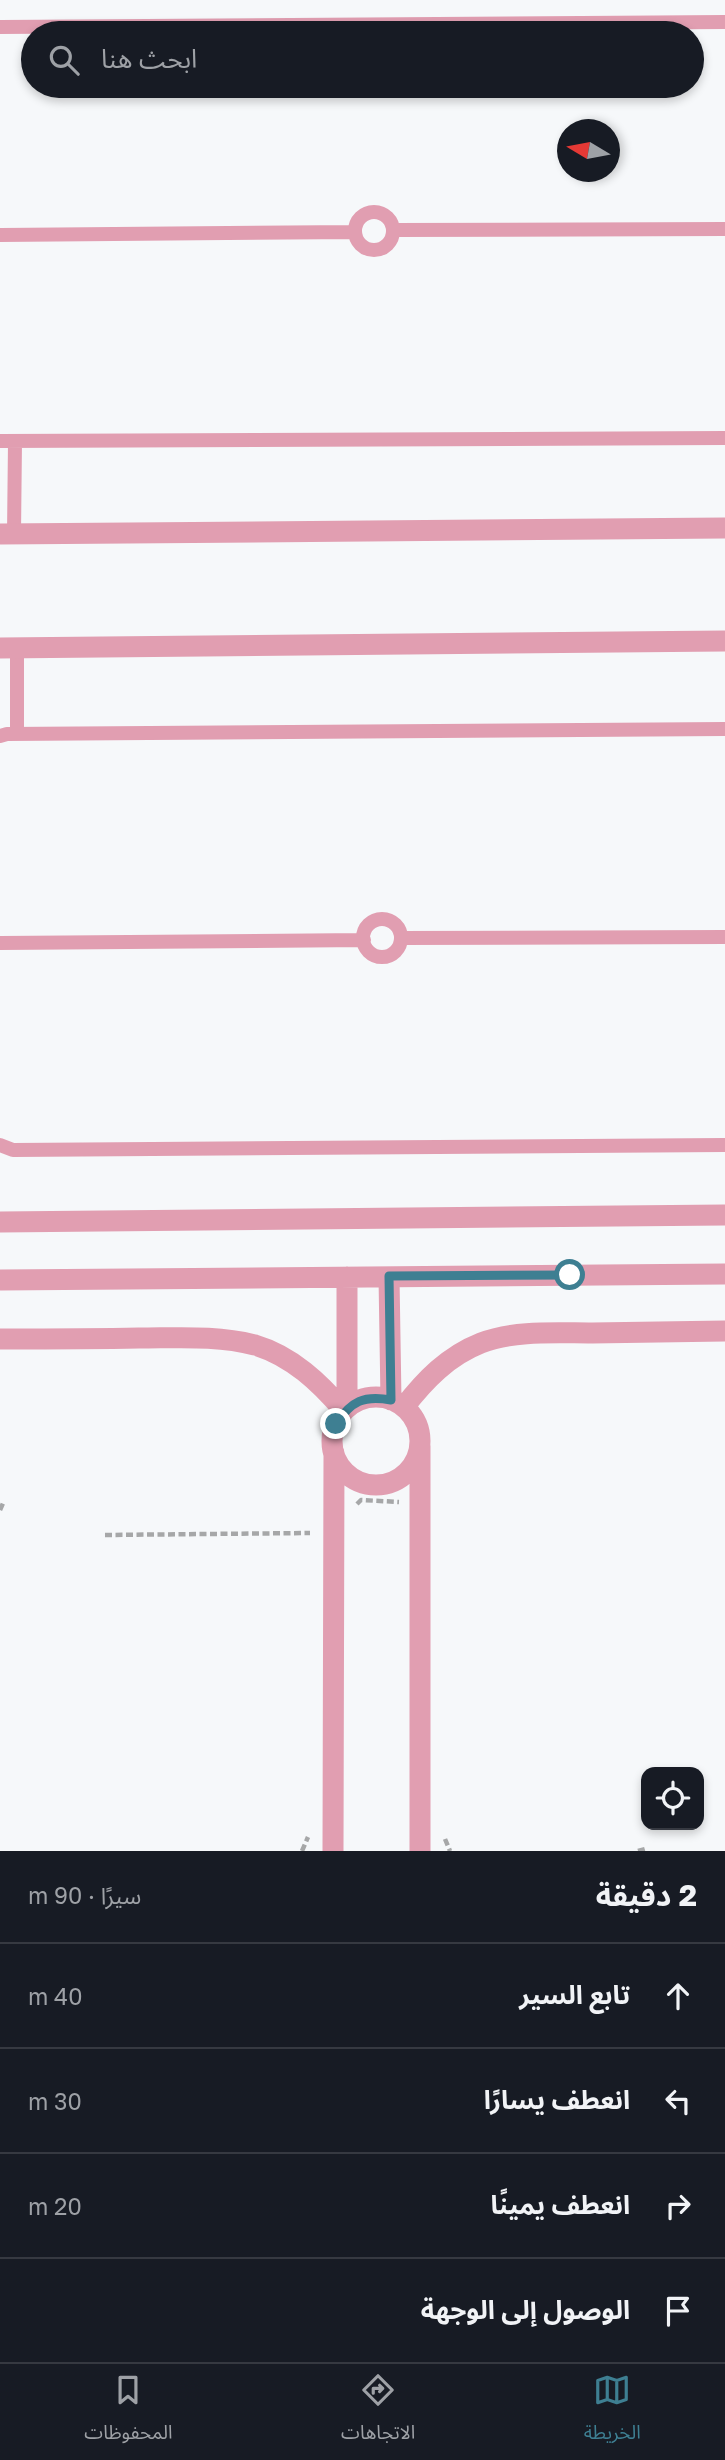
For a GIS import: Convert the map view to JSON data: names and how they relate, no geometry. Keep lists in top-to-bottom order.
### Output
{
  "north": "left",
  "page": {
    "search": "ابحث هنا",
    "heading": ["2 دقيقة", "سيرًا · 90 m"],
    "list": [
      ["تابع السير", "40 m"],
      ["انعطف يسارًا", "30 m"],
      ["انعطف يمينًا", "20 m"],
      "الوصول إلى الوجهة"
    ],
    "nav": ["الخريطة", "الاتجاهات", "المحفوظات"]
  }
}
